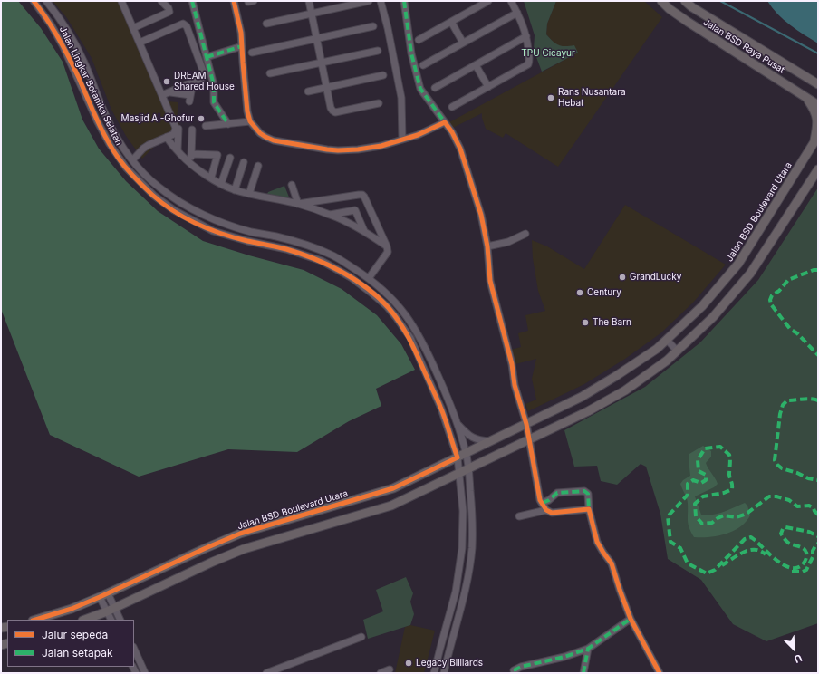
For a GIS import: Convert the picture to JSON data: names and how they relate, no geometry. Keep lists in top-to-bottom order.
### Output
{
  "streets": {
    "main road": ["Jalan BSD Raya Pusat", "Jalan BSD Boulevard Utara"],
    "street": ["Jalan Lingkar Botanika Selatan"]
  },
  "crossings": [
    ["Jalan Lingkar Botanika Selatan", "Jalan BSD Boulevard Utara"]
  ],
  "parks": ["TPU Cicayur"],
  "places": [
    "DREAM Shared House",
    "Rans Nusantara Hebat",
    "Masjid Al-Ghofur",
    "GrandLucky",
    "Century",
    "The Barn",
    "Legacy Billiards"
  ],
  "legend": ["Jalur sepeda", "Jalan setapak"],
  "north": "bottom right"
}
